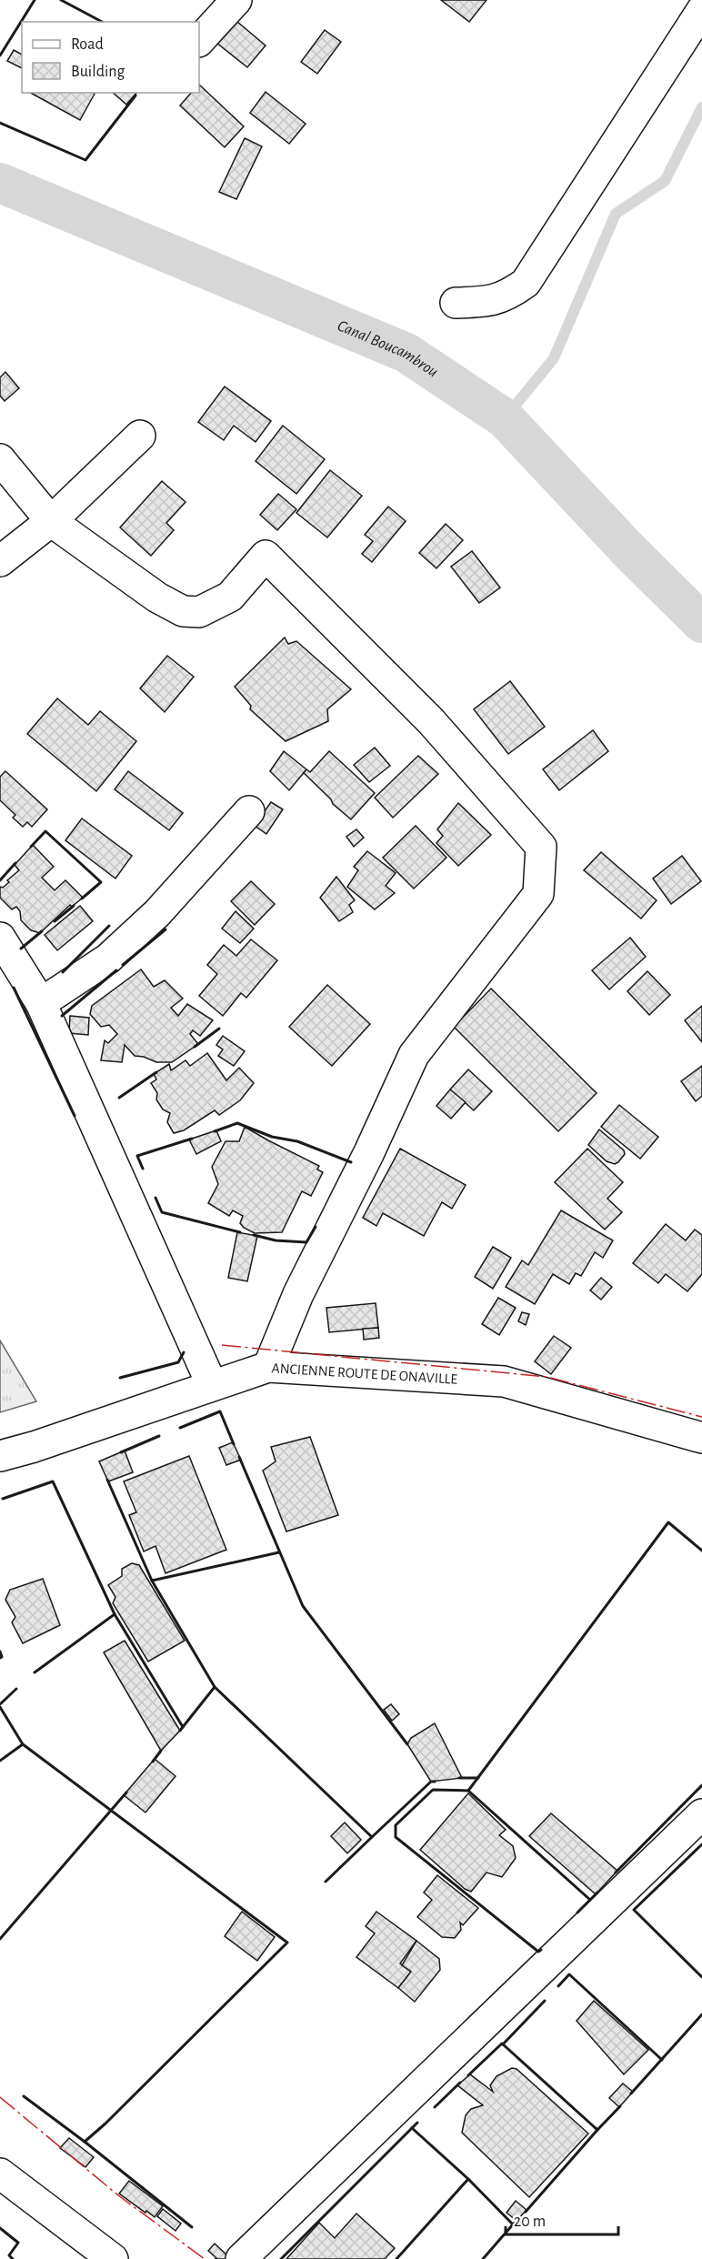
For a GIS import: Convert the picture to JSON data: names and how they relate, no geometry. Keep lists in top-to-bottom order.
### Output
{
  "streets": {
    "street": ["ANCIENNE ROUTE DE ONAVILLE"]
  },
  "water": ["Canal Boucambrou"],
  "legend": ["Road", "Building"],
  "scale_bar": "20 m"
}
